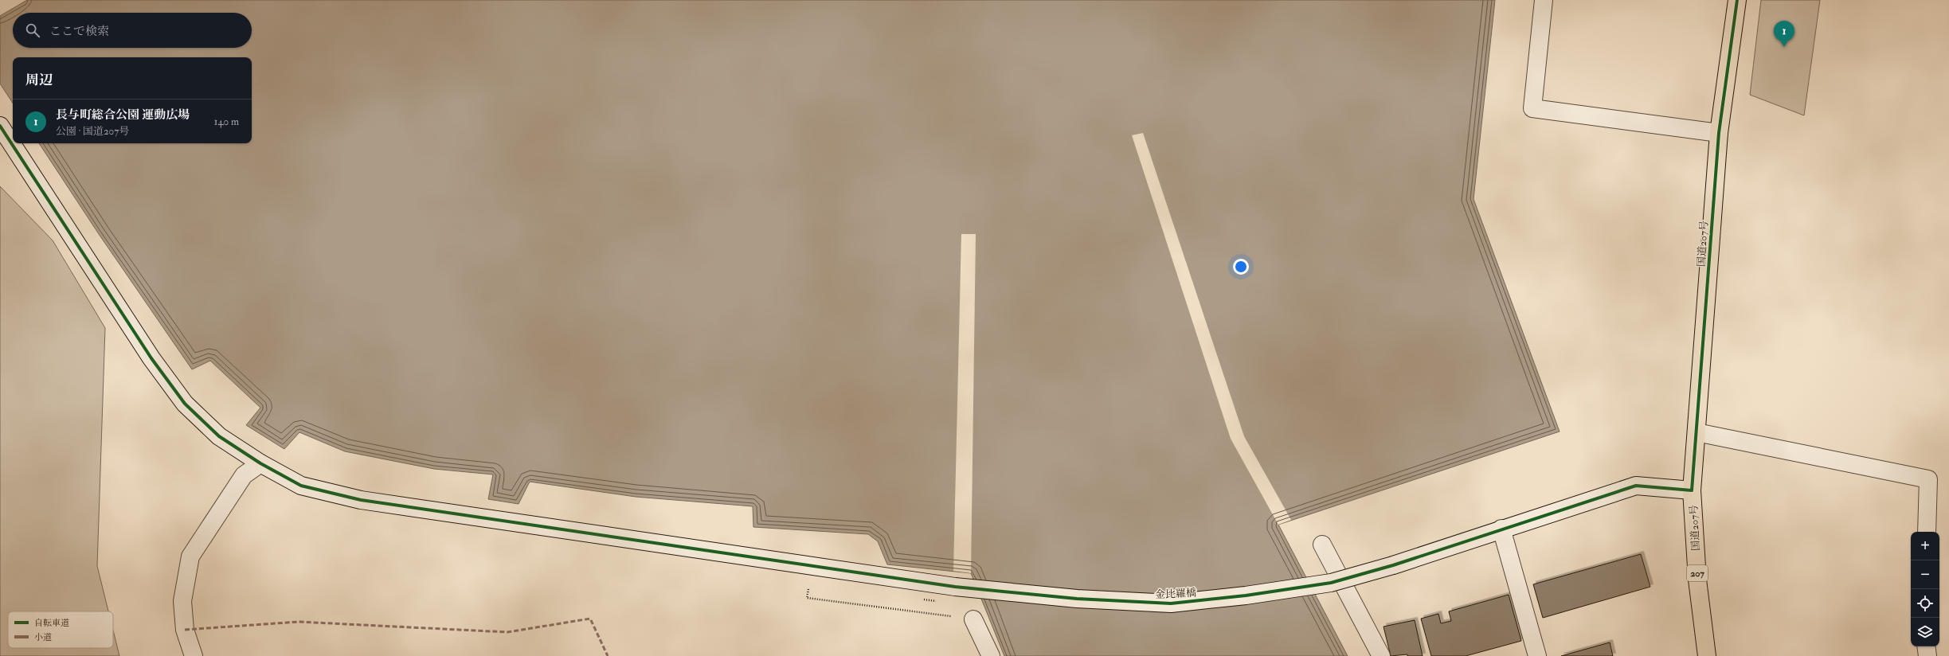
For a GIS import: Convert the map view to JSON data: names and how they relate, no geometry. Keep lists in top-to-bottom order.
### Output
{
  "streets": {
    "highway": ["国道207号", "207"],
    "street": ["金比羅橋"]
  },
  "crossings": [
    ["国道207号", "金比羅橋"]
  ],
  "legend": ["自転車道", "小道"],
  "page": {
    "search": "ここで検索",
    "pins": "1",
    "heading": "周辺",
    "list": [
      {
        "mark": "1",
        "name": "長与町総合公園 運動広場",
        "note": "公園 · 国道207号",
        "value": "140 m"
      }
    ],
    "map_buttons": ["+", "−"]
  }
}
